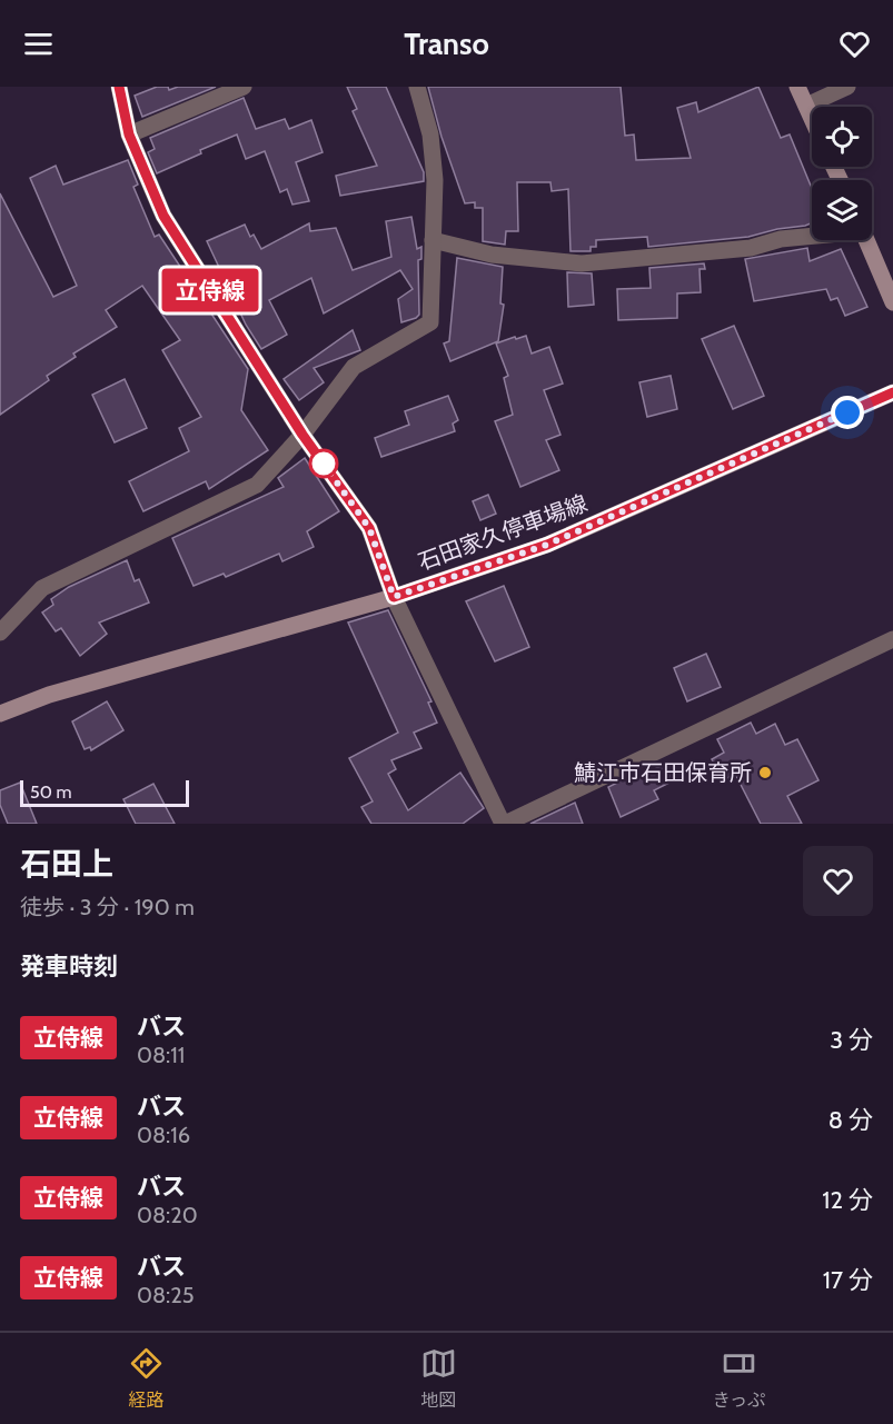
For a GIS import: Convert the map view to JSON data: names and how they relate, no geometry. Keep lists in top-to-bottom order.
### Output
{
  "streets": {
    "main road": ["石田家久停車場線"]
  },
  "places": ["鯖江市石田保育所"],
  "lines": ["bus line 立侍線"],
  "scale_bar": "50 m",
  "page": {
    "header": "Transo",
    "on_map": "立侍線",
    "scale": "50 m",
    "heading": [
      ["石田上", "徒歩 · 3 分 · 190 m"],
      "発車時刻"
    ],
    "list": [
      {
        "mark": "立侍線",
        "name": "バス",
        "note": "08:11",
        "value": "3 分"
      },
      {
        "mark": "立侍線",
        "name": "バス",
        "note": "08:16",
        "value": "8 分"
      },
      {
        "mark": "立侍線",
        "name": "バス",
        "note": "08:20",
        "value": "12 分"
      },
      {
        "mark": "立侍線",
        "name": "バス",
        "note": "08:25",
        "value": "17 分"
      }
    ],
    "tabs": ["経路", "地図", "きっぷ"]
  }
}
